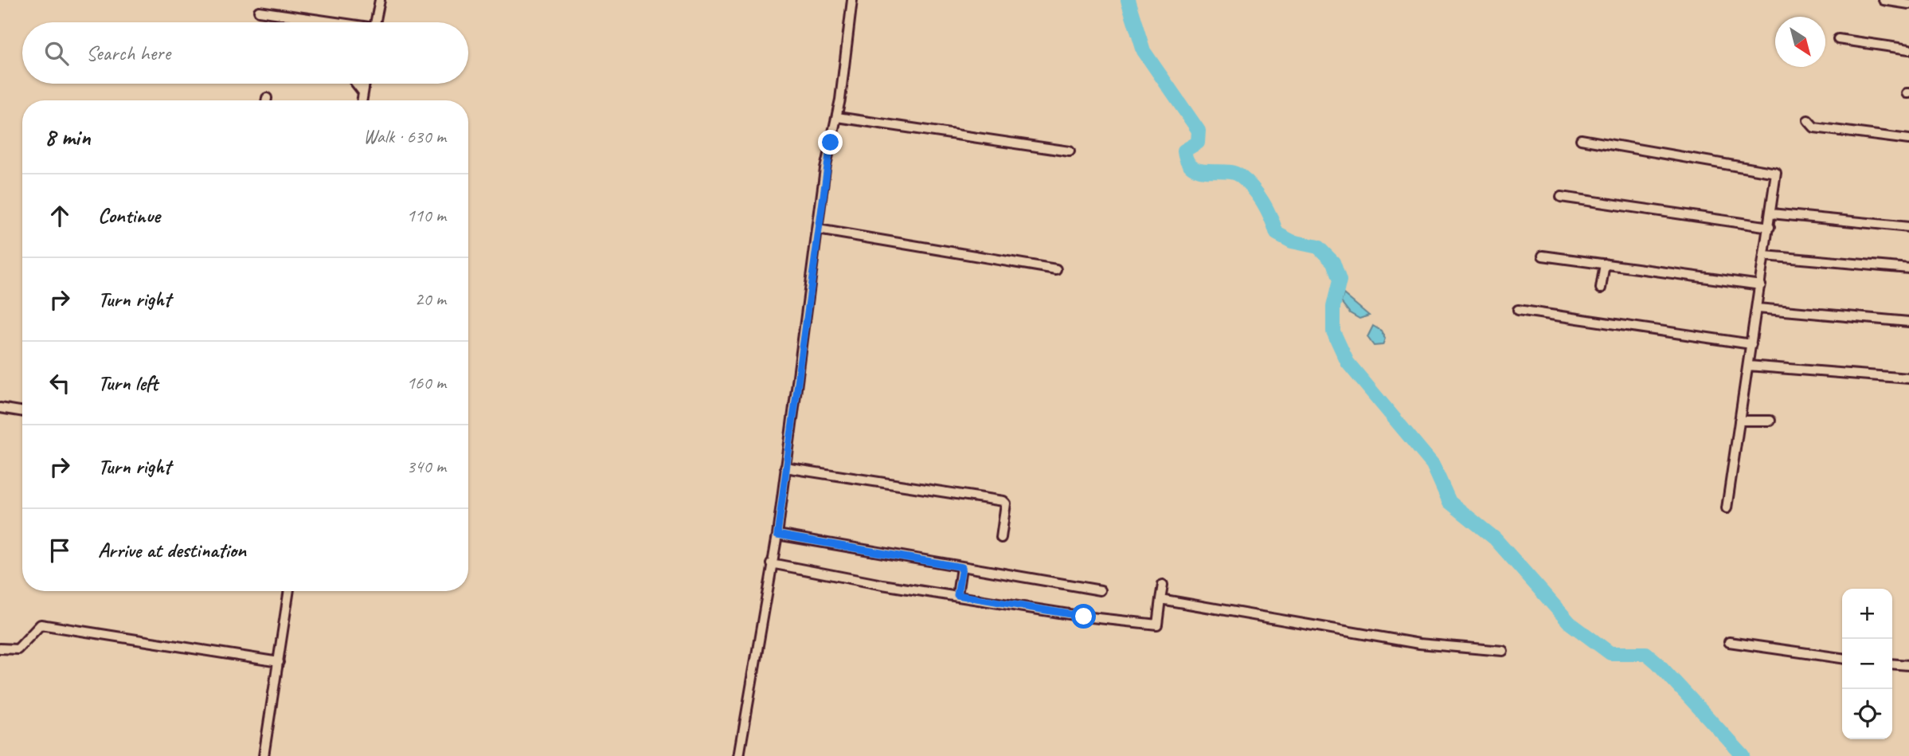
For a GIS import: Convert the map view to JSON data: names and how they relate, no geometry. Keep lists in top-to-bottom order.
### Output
{
  "north": "bottom right",
  "page": {
    "search": "Search here",
    "heading": ["8 min", "Walk · 630 m"],
    "list": [
      ["Continue", "110 m"],
      ["Turn right", "20 m"],
      ["Turn left", "160 m"],
      ["Turn right", "340 m"],
      "Arrive at destination"
    ],
    "map_buttons": ["+", "−"]
  }
}
